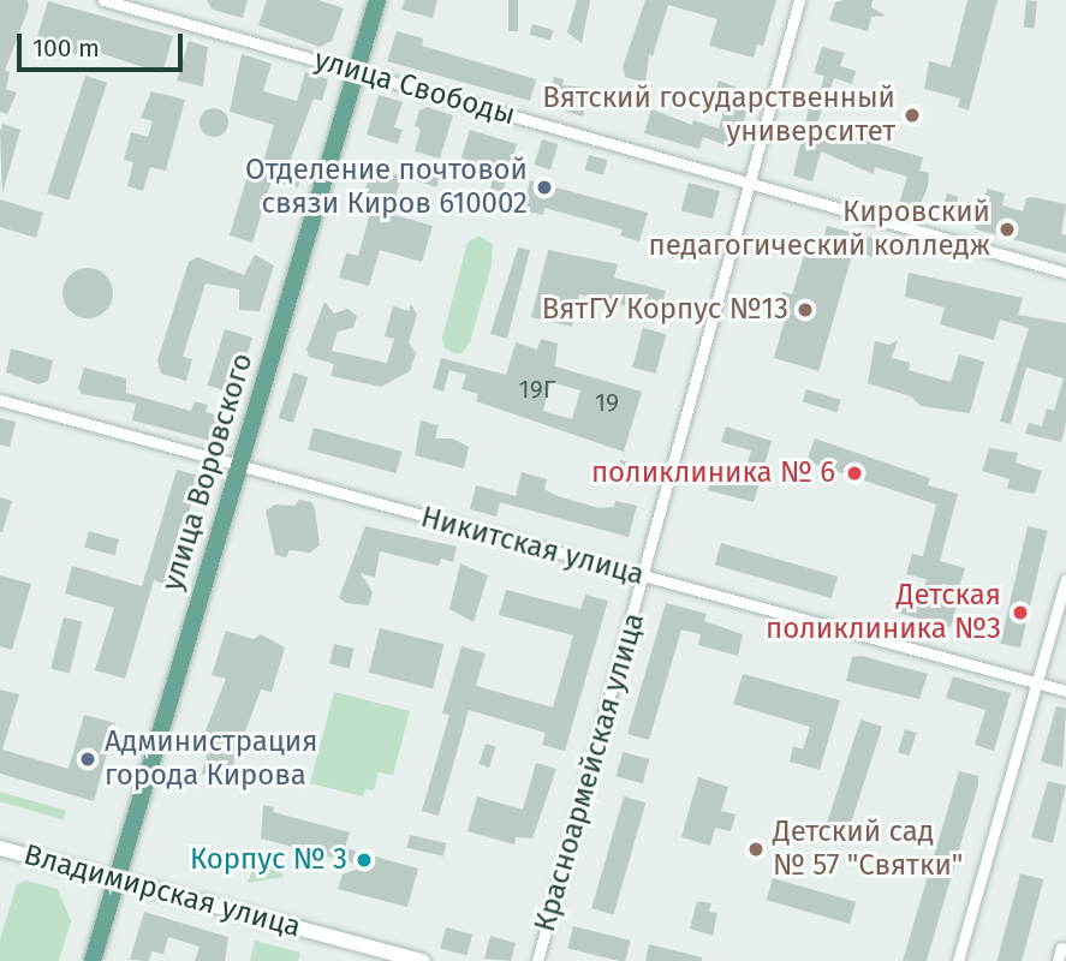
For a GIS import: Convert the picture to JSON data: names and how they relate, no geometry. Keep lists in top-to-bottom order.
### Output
{
  "streets": {
    "main road": ["улица Воровского", "Владимирская улица"],
    "street": ["улица Свободы", "Никитская улица", "Красноармейская улица"]
  },
  "crossings": [
    ["улица Свободы", "улица Воровского"],
    ["улица Свободы", "Красноармейская улица"],
    ["улица Воровского", "Никитская улица"],
    ["улица Воровского", "Владимирская улица"],
    ["Никитская улица", "Красноармейская улица"]
  ],
  "places": [
    "Вятский государственный университет",
    "Отделение почтовой связи Киров 610002",
    "Кировский педагогический колледж",
    "ВятГУ Корпус №13",
    "поликлиника № 6",
    "Детская поликлиника №3",
    "Администрация города Кирова",
    "Детский сад № 57 \"Святки\"",
    "Корпус № 3"
  ],
  "house_numbers": ["19Г", "19"],
  "scale_bar": "100 m"
}
